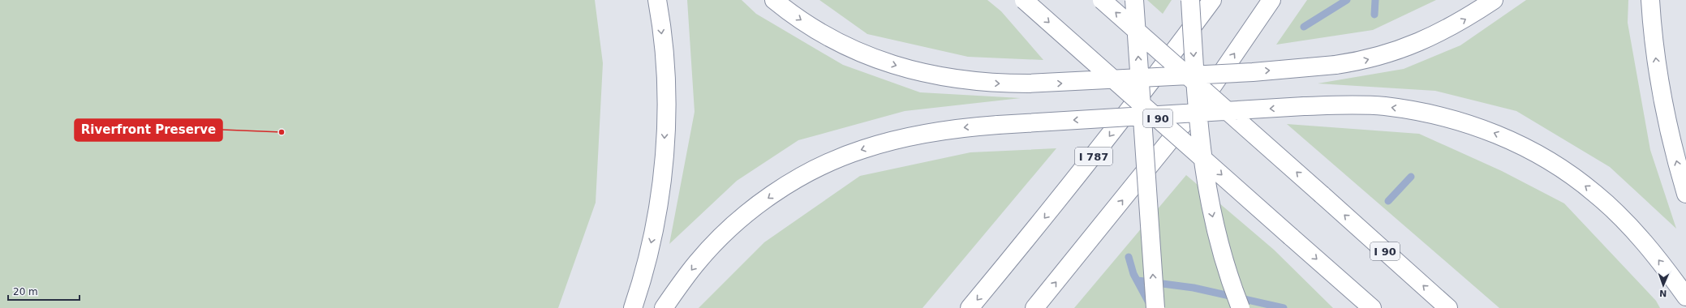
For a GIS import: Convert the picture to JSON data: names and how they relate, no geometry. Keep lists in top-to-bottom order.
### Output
{
  "streets": {
    "highway": ["I 90", "I 787"]
  },
  "places": ["Riverfront Preserve"],
  "scale_bar": "20 m",
  "north": "bottom"
}
